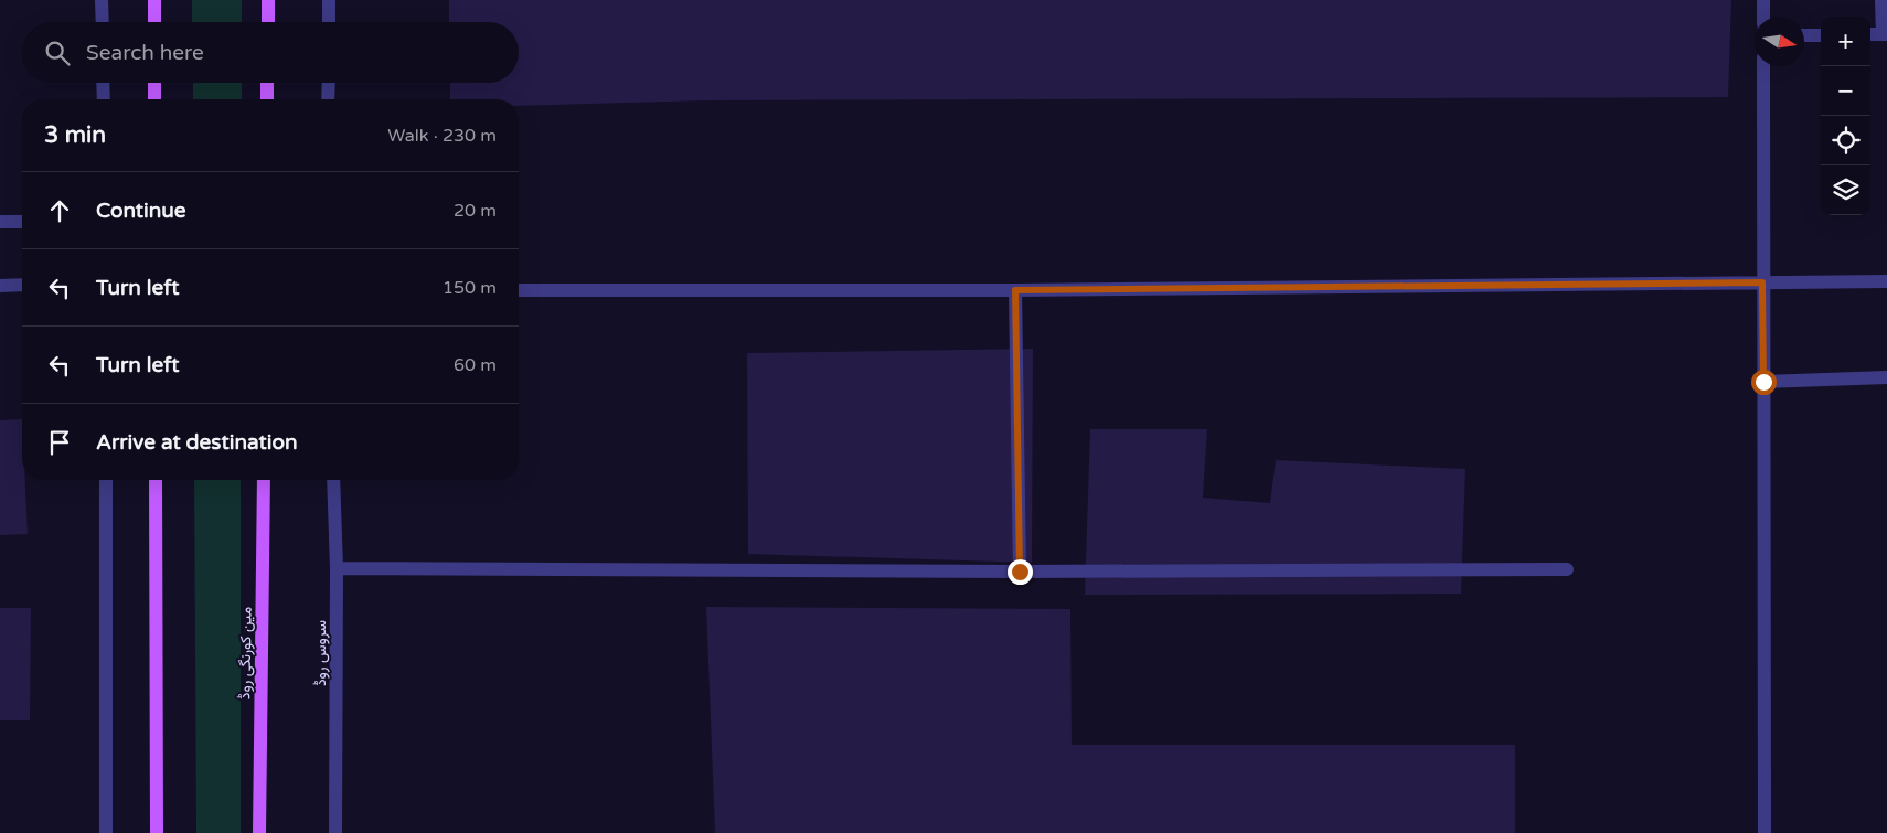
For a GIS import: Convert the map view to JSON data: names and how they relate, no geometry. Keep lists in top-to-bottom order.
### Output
{
  "streets": {
    "main road": ["مین کورنگی روڈ"],
    "street": ["سروس روڈ"]
  },
  "north": "right",
  "page": {
    "map_buttons": ["+", "−"],
    "search": "Search here",
    "heading": ["3 min", "Walk · 230 m"],
    "list": [
      ["Continue", "20 m"],
      ["Turn left", "150 m"],
      ["Turn left", "60 m"],
      "Arrive at destination"
    ]
  }
}
